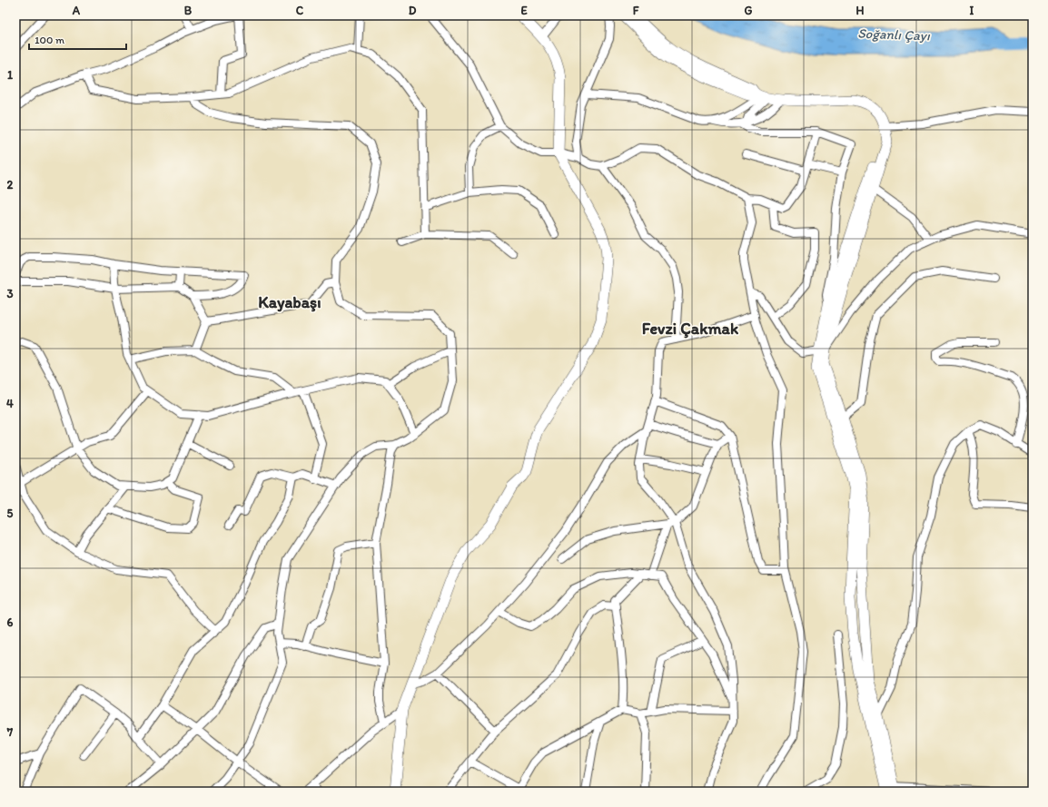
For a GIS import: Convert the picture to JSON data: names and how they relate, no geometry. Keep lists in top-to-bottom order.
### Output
{
  "districts": ["Kayabaşı", "Fevzi Çakmak"],
  "water": ["Soğanlı Çayı"],
  "scale_bar": "100 m",
  "grid": {
    "columns": [
      "A",
      "B",
      "C",
      "D",
      "E",
      "F",
      "G",
      "H",
      "I"
    ],
    "rows": [
      "1",
      "2",
      "3",
      "4",
      "5",
      "6",
      "7"
    ]
  }
}
